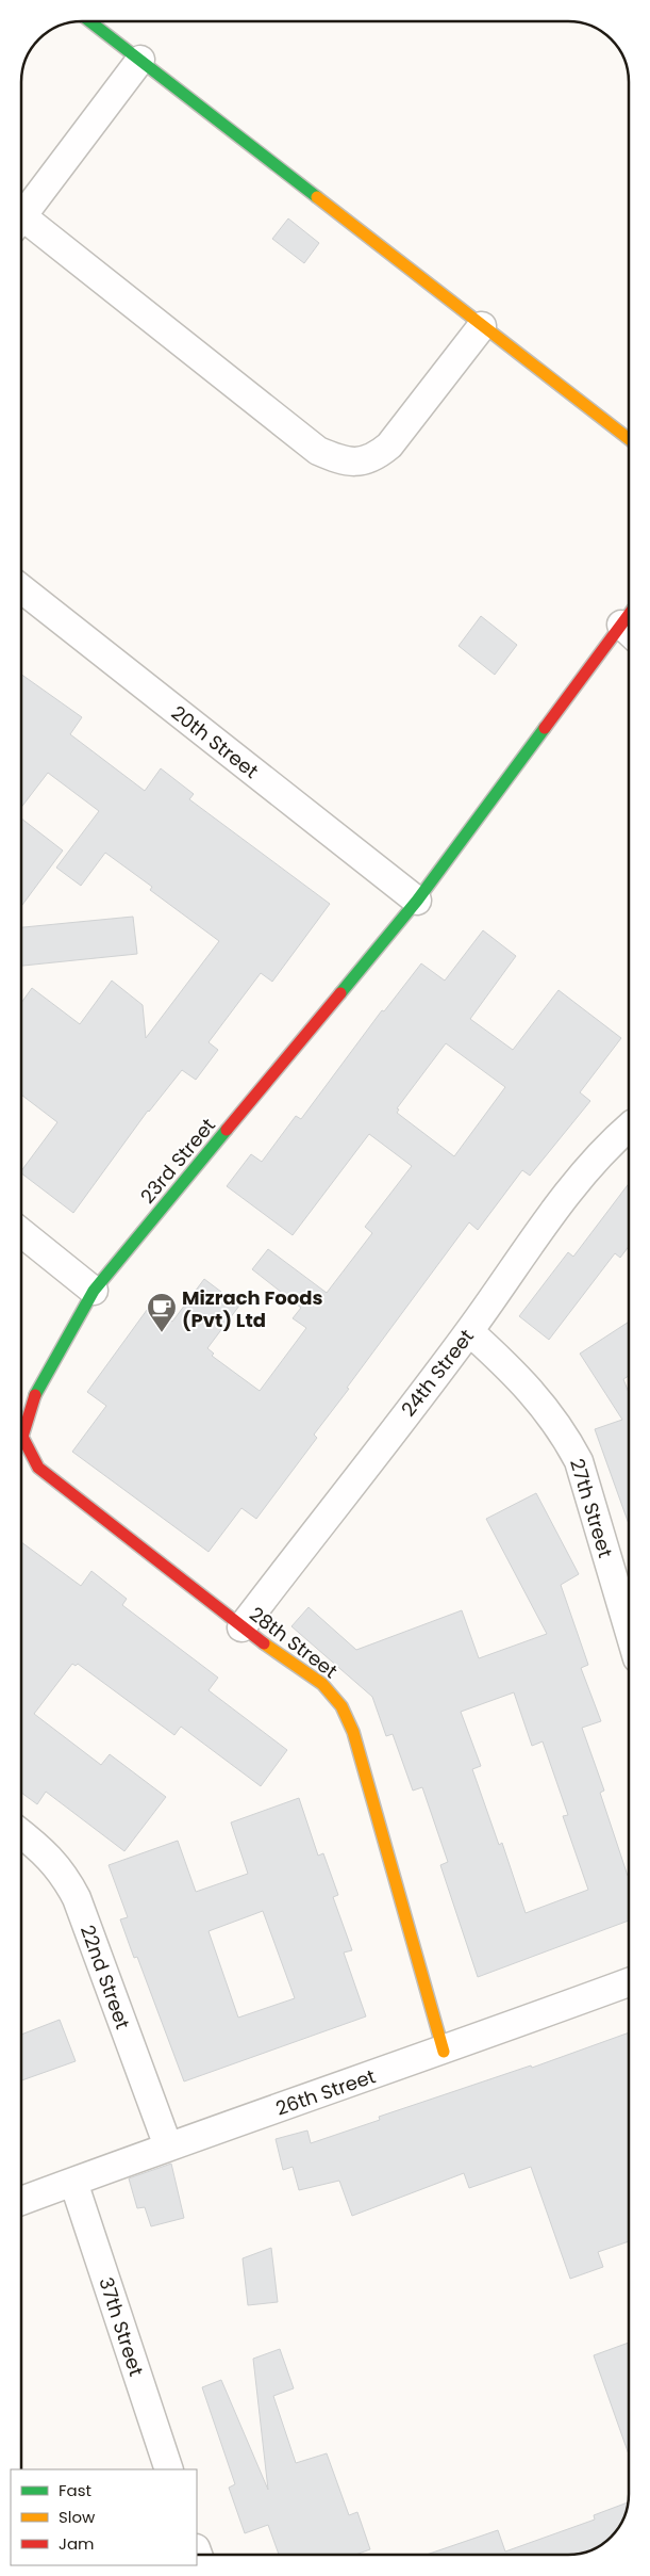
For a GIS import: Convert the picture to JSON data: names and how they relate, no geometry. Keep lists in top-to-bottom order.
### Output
{
  "streets": {
    "street": [
      "20th Street",
      "23rd Street",
      "24th Street",
      "27th Street",
      "28th Street",
      "22nd Street",
      "26th Street",
      "37th Street"
    ]
  },
  "crossings": [
    ["20th Street", "23rd Street"],
    ["23rd Street", "28th Street"],
    ["24th Street", "27th Street"],
    ["24th Street", "28th Street"],
    ["28th Street", "26th Street"],
    ["22nd Street", "26th Street"],
    ["26th Street", "37th Street"]
  ],
  "places": {
    "cafe": ["Mizrach Foods (Pvt) Ltd"]
  },
  "legend": ["Fast", "Slow", "Jam"]
}
